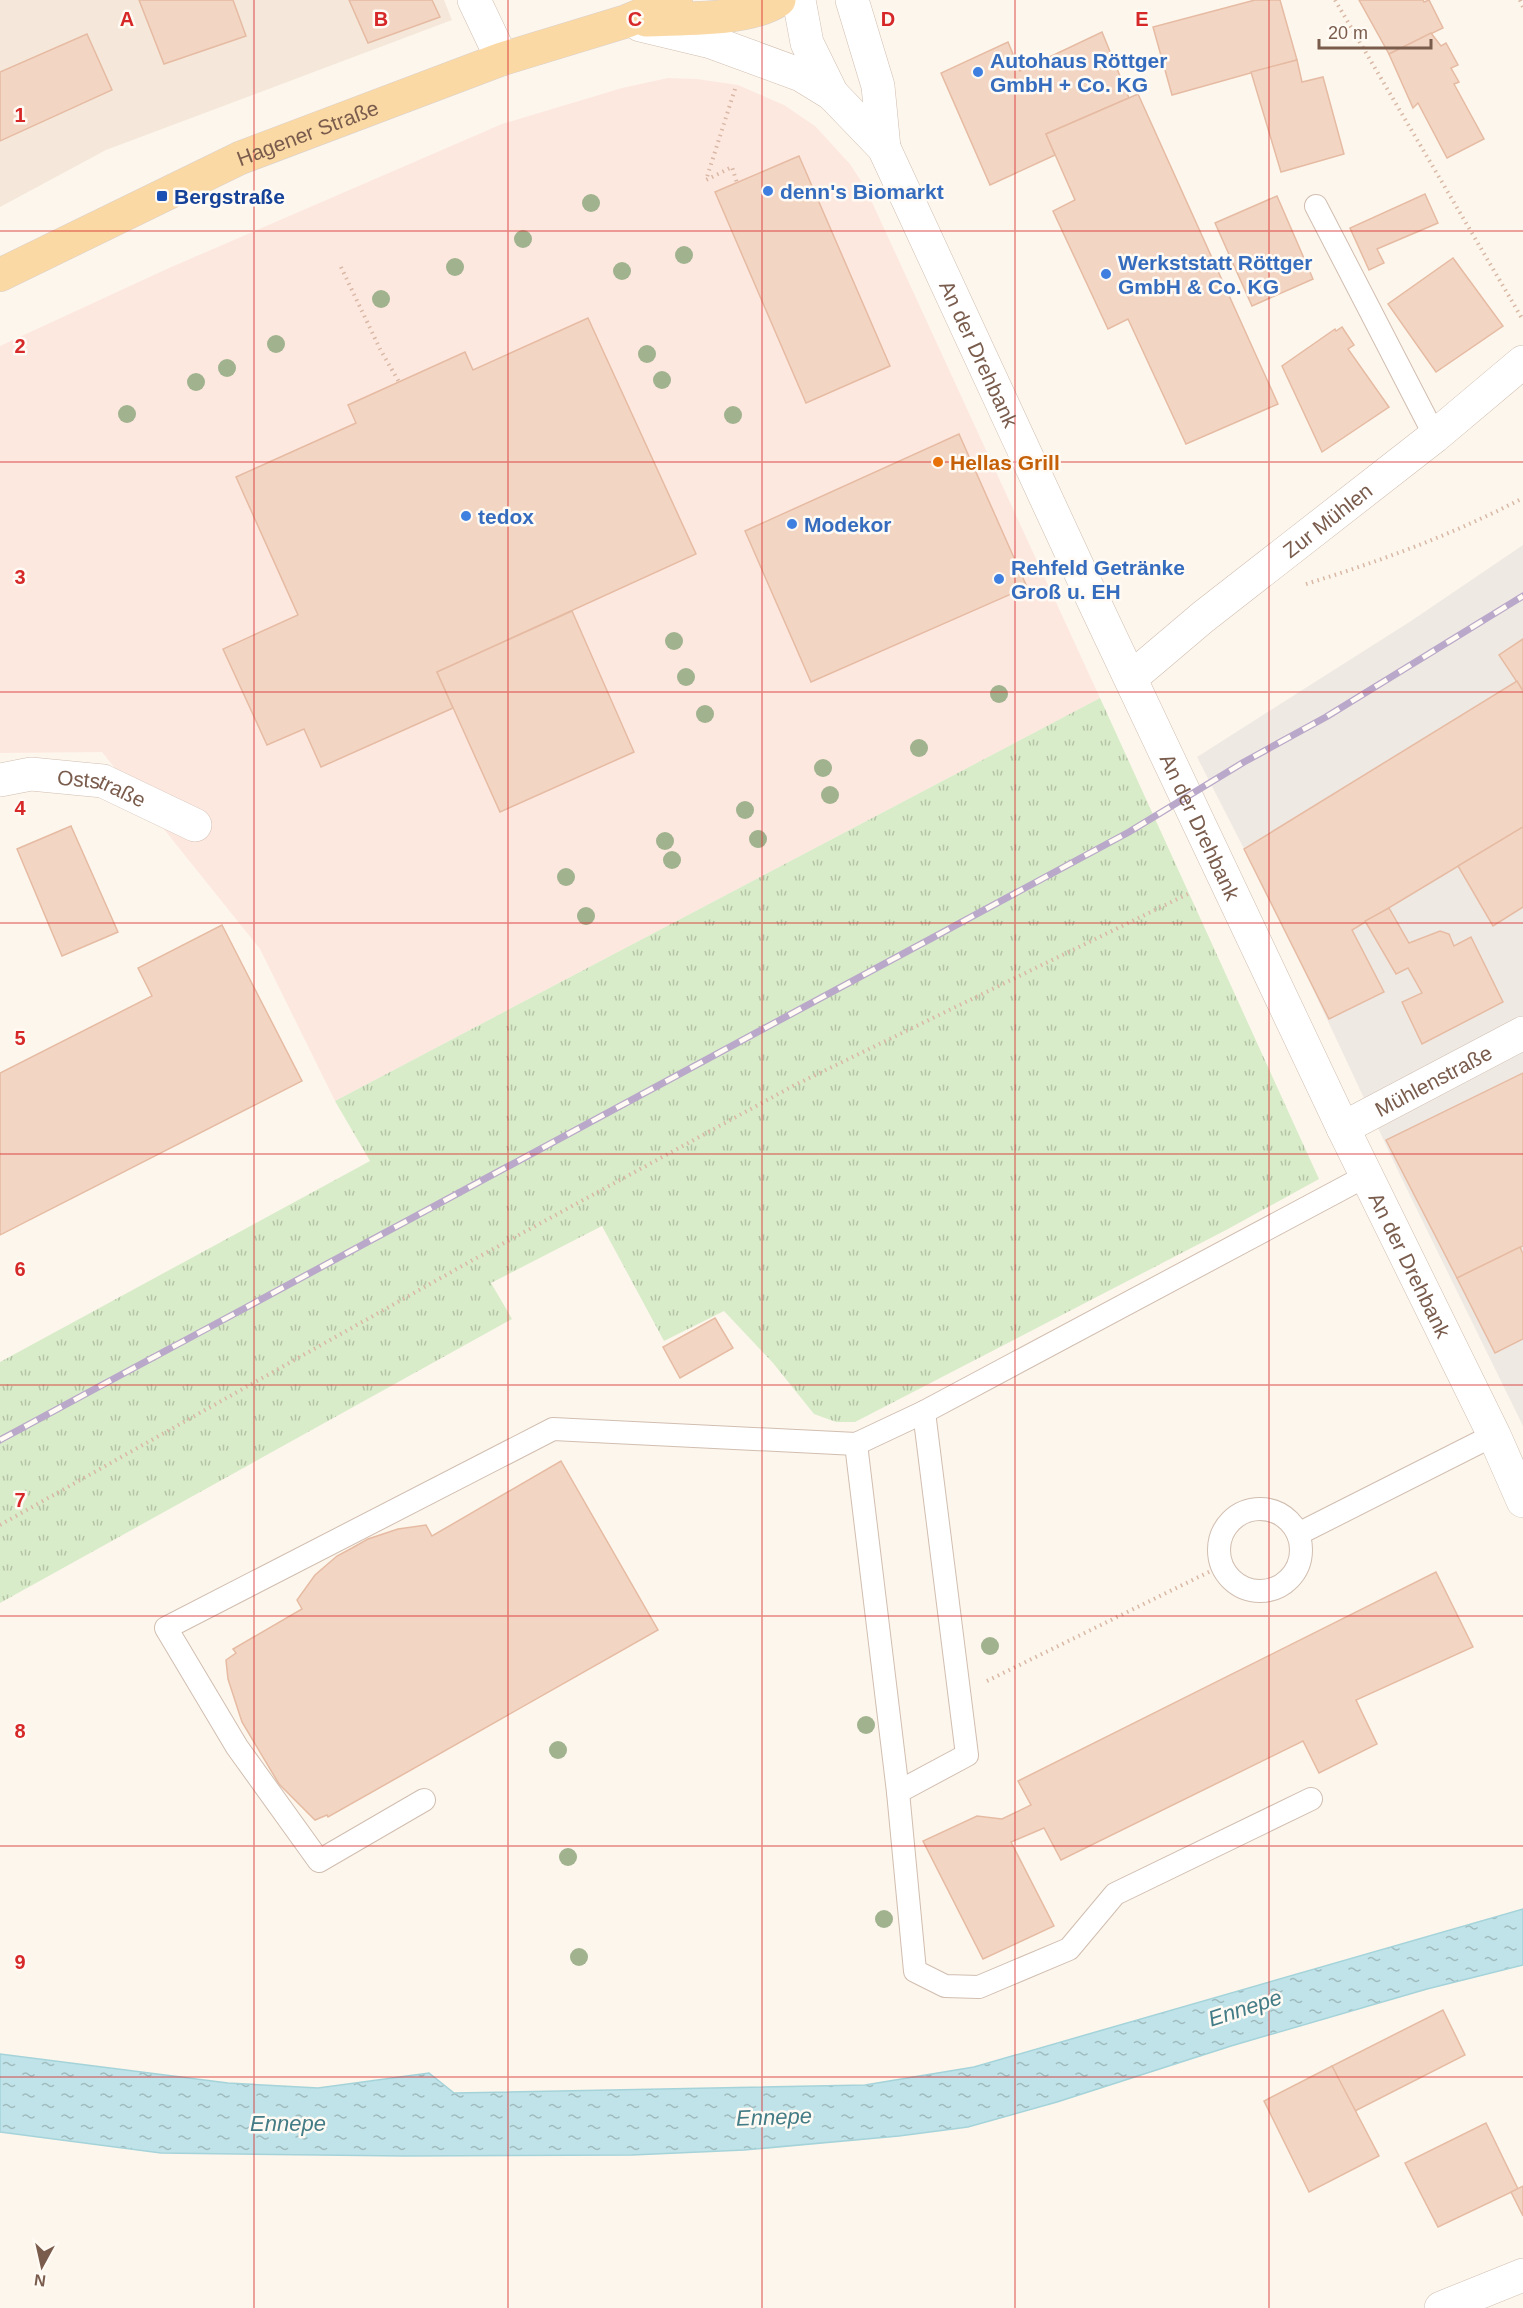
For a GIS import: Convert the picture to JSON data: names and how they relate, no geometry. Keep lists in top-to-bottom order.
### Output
{
  "streets": {
    "main road": ["Hagener Straße"],
    "street": [
      "An der Drehbank",
      "Zur Mühlen",
      "Oststraße",
      "Mühlenstraße"
    ]
  },
  "crossings": [
    ["Hagener Straße", "An der Drehbank"],
    ["An der Drehbank", "Zur Mühlen"],
    ["An der Drehbank", "Mühlenstraße"]
  ],
  "water": ["Ennepe"],
  "places": {
    "other": [
      "Autohaus Röttger GmbH + Co. KG",
      "denn's Biomarkt",
      "Werkststatt Röttger GmbH & Co. KG",
      "Hellas Grill",
      "tedox",
      "Modekor",
      "Rehfeld Getränke Groß u. EH"
    ],
    "transit": ["Bergstraße"]
  },
  "scale_bar": "20 m",
  "north": "bottom",
  "grid": {
    "columns": [
      "A",
      "B",
      "C",
      "D",
      "E"
    ],
    "rows": [
      "1",
      "2",
      "3",
      "4",
      "5",
      "6",
      "7",
      "8",
      "9"
    ]
  }
}
